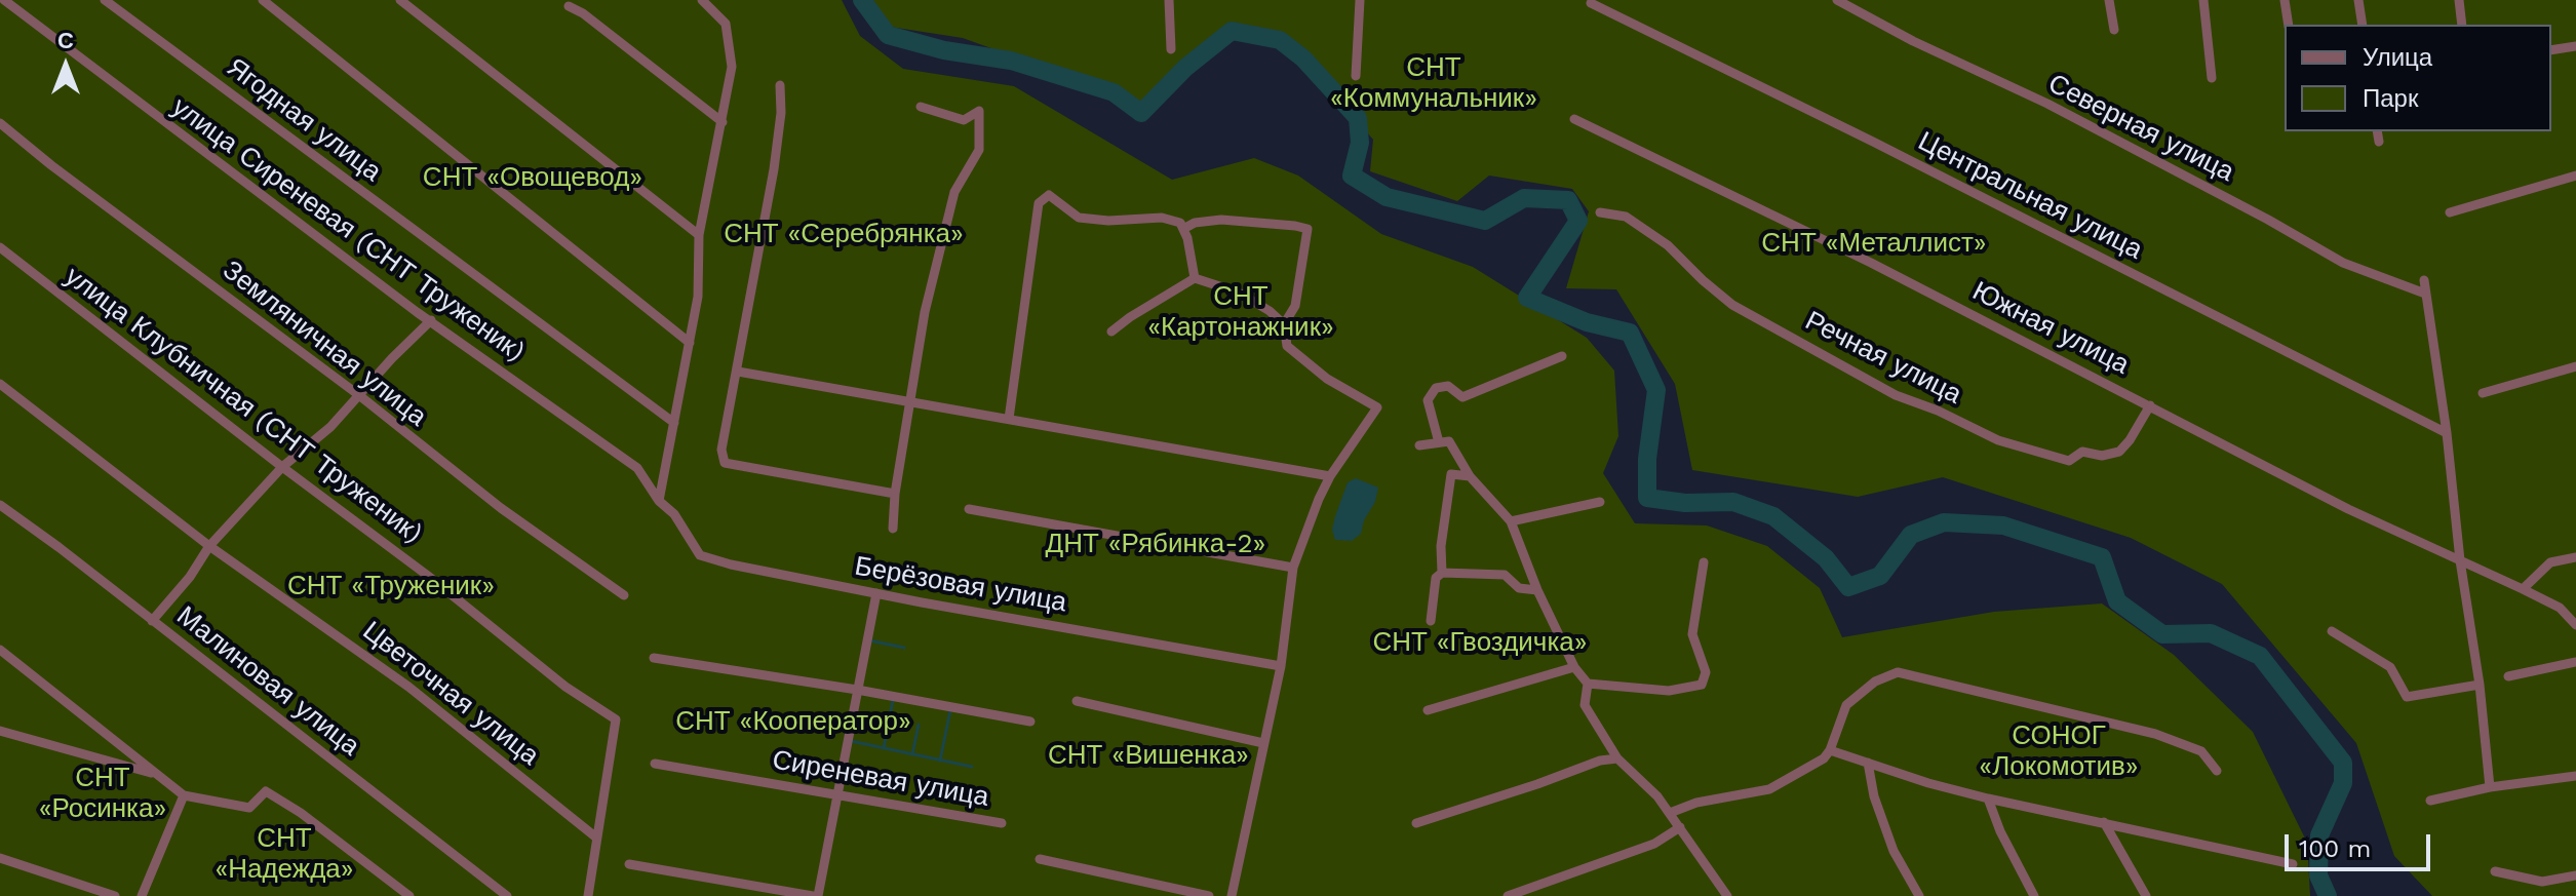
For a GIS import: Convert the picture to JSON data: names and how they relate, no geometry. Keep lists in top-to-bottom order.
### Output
{
  "streets": {
    "street": [
      "Ягодная улица",
      "Северная улица",
      "Центральная улица",
      "улица Сиреневая (СНТ Труженик)",
      "Южная улица",
      "Земляничная улица",
      "Речная улица",
      "улица Клубничная (СНТ Труженик)",
      "Берёзовая улица",
      "Малиновая улица",
      "Цветочная улица",
      "Сиреневая улица"
    ]
  },
  "crossings": [
    ["улица Сиреневая (СНТ Труженик)", "Берёзовая улица"],
    ["Южная улица", "Речная улица"],
    ["улица Клубничная (СНТ Труженик)", "Цветочная улица"]
  ],
  "parks": [
    "СНТ «Коммунальник»",
    "СНТ «Овощевод»",
    "СНТ «Серебрянка»",
    "СНТ «Металлист»",
    "СНТ «Картонажник»",
    "ДНТ «Рябинка-2»",
    "СНТ «Труженик»",
    "СНТ «Гвоздичка»",
    "СНТ «Кооператор»",
    "СОНОГ «Локомотив»",
    "СНТ «Вишенка»",
    "СНТ «Росинка»",
    "СНТ «Надежда»"
  ],
  "legend": ["Улица", "Парк"],
  "scale_bar": "100 m",
  "north": "top"
}
